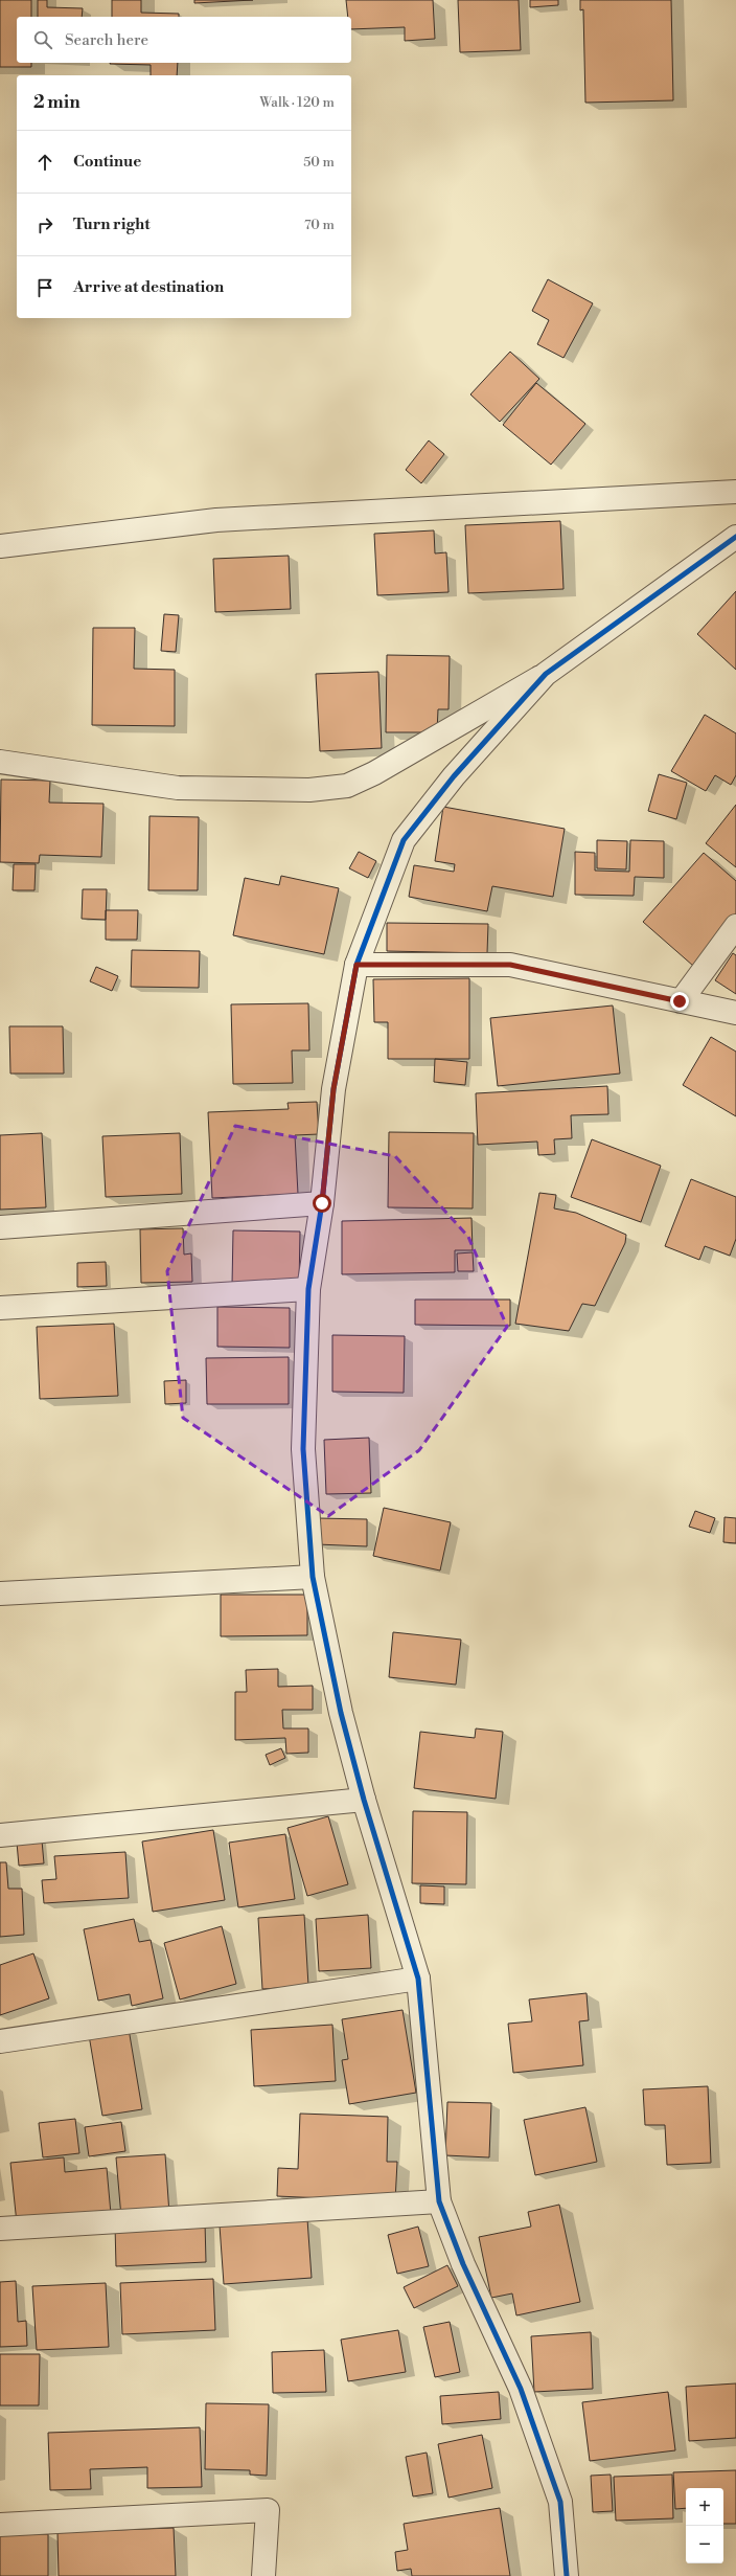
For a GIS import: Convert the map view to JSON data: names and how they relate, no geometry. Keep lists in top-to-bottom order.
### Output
{
  "page": {
    "search": "Search here",
    "heading": ["2 min", "Walk · 120 m"],
    "list": [
      ["Continue", "50 m"],
      ["Turn right", "70 m"],
      "Arrive at destination"
    ],
    "map_buttons": ["+", "−"]
  }
}
